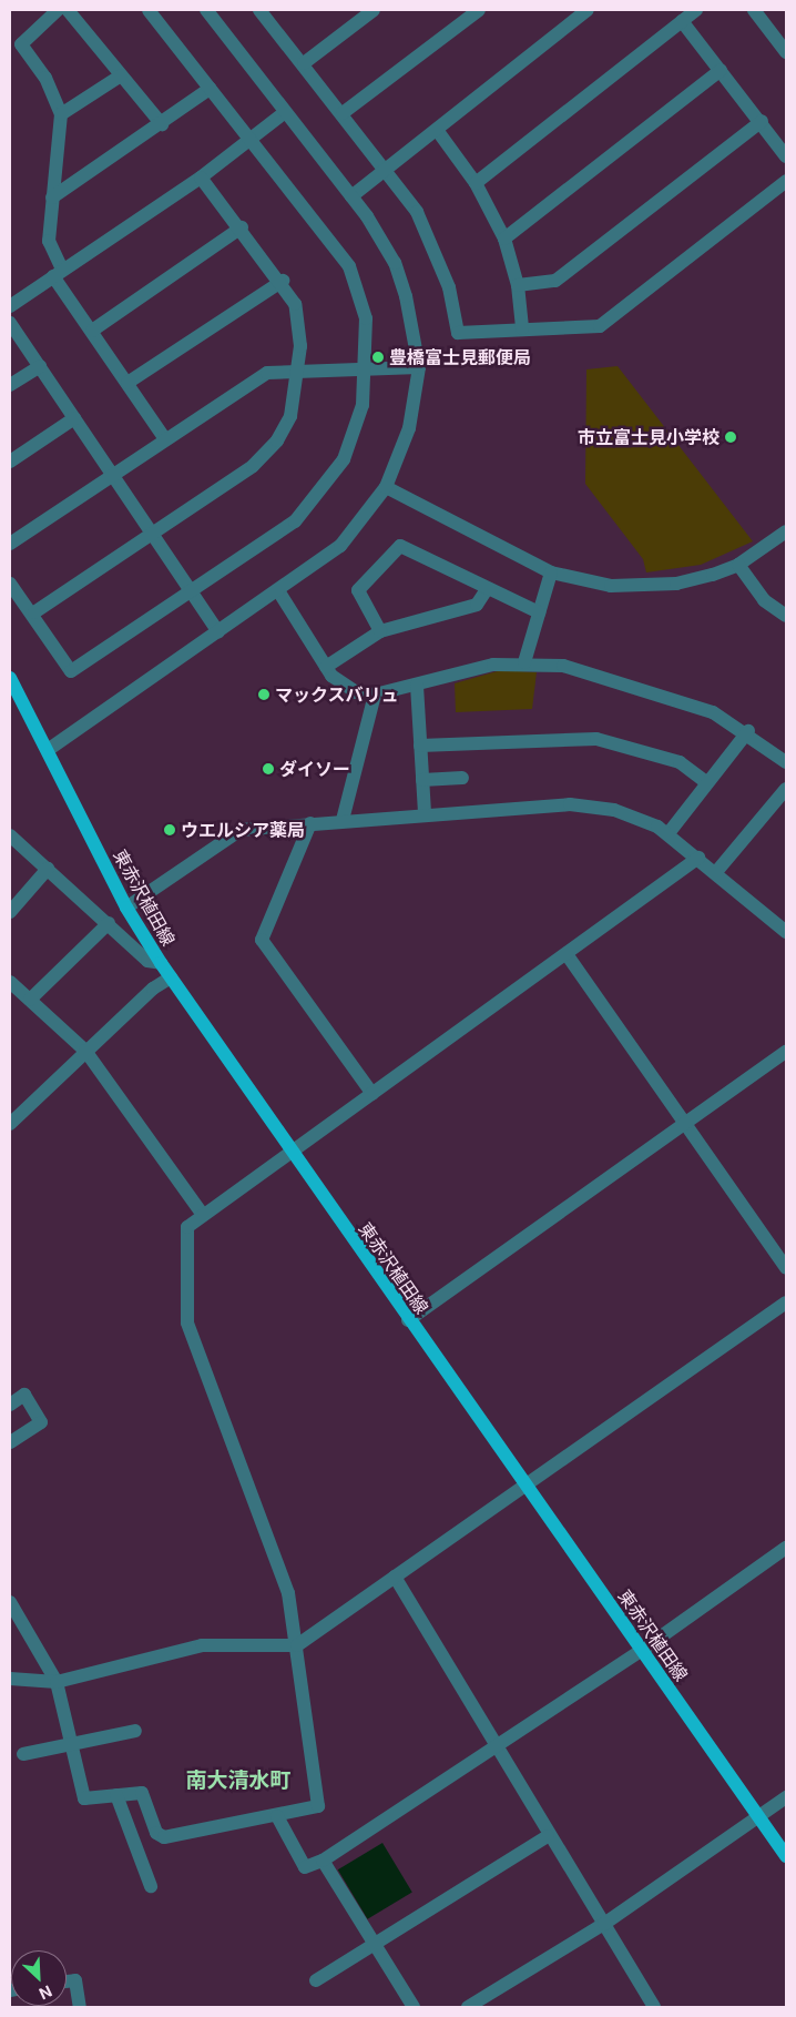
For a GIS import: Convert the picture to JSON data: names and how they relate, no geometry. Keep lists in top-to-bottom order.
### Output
{
  "streets": {
    "main road": ["東赤沢植田線"]
  },
  "districts": ["南大清水町"],
  "places": [
    "豊橋富士見郵便局",
    "市立富士見小学校",
    "マックスバリュ",
    "ダイソー",
    "ウエルシア薬局"
  ],
  "north": "bottom right"
}
